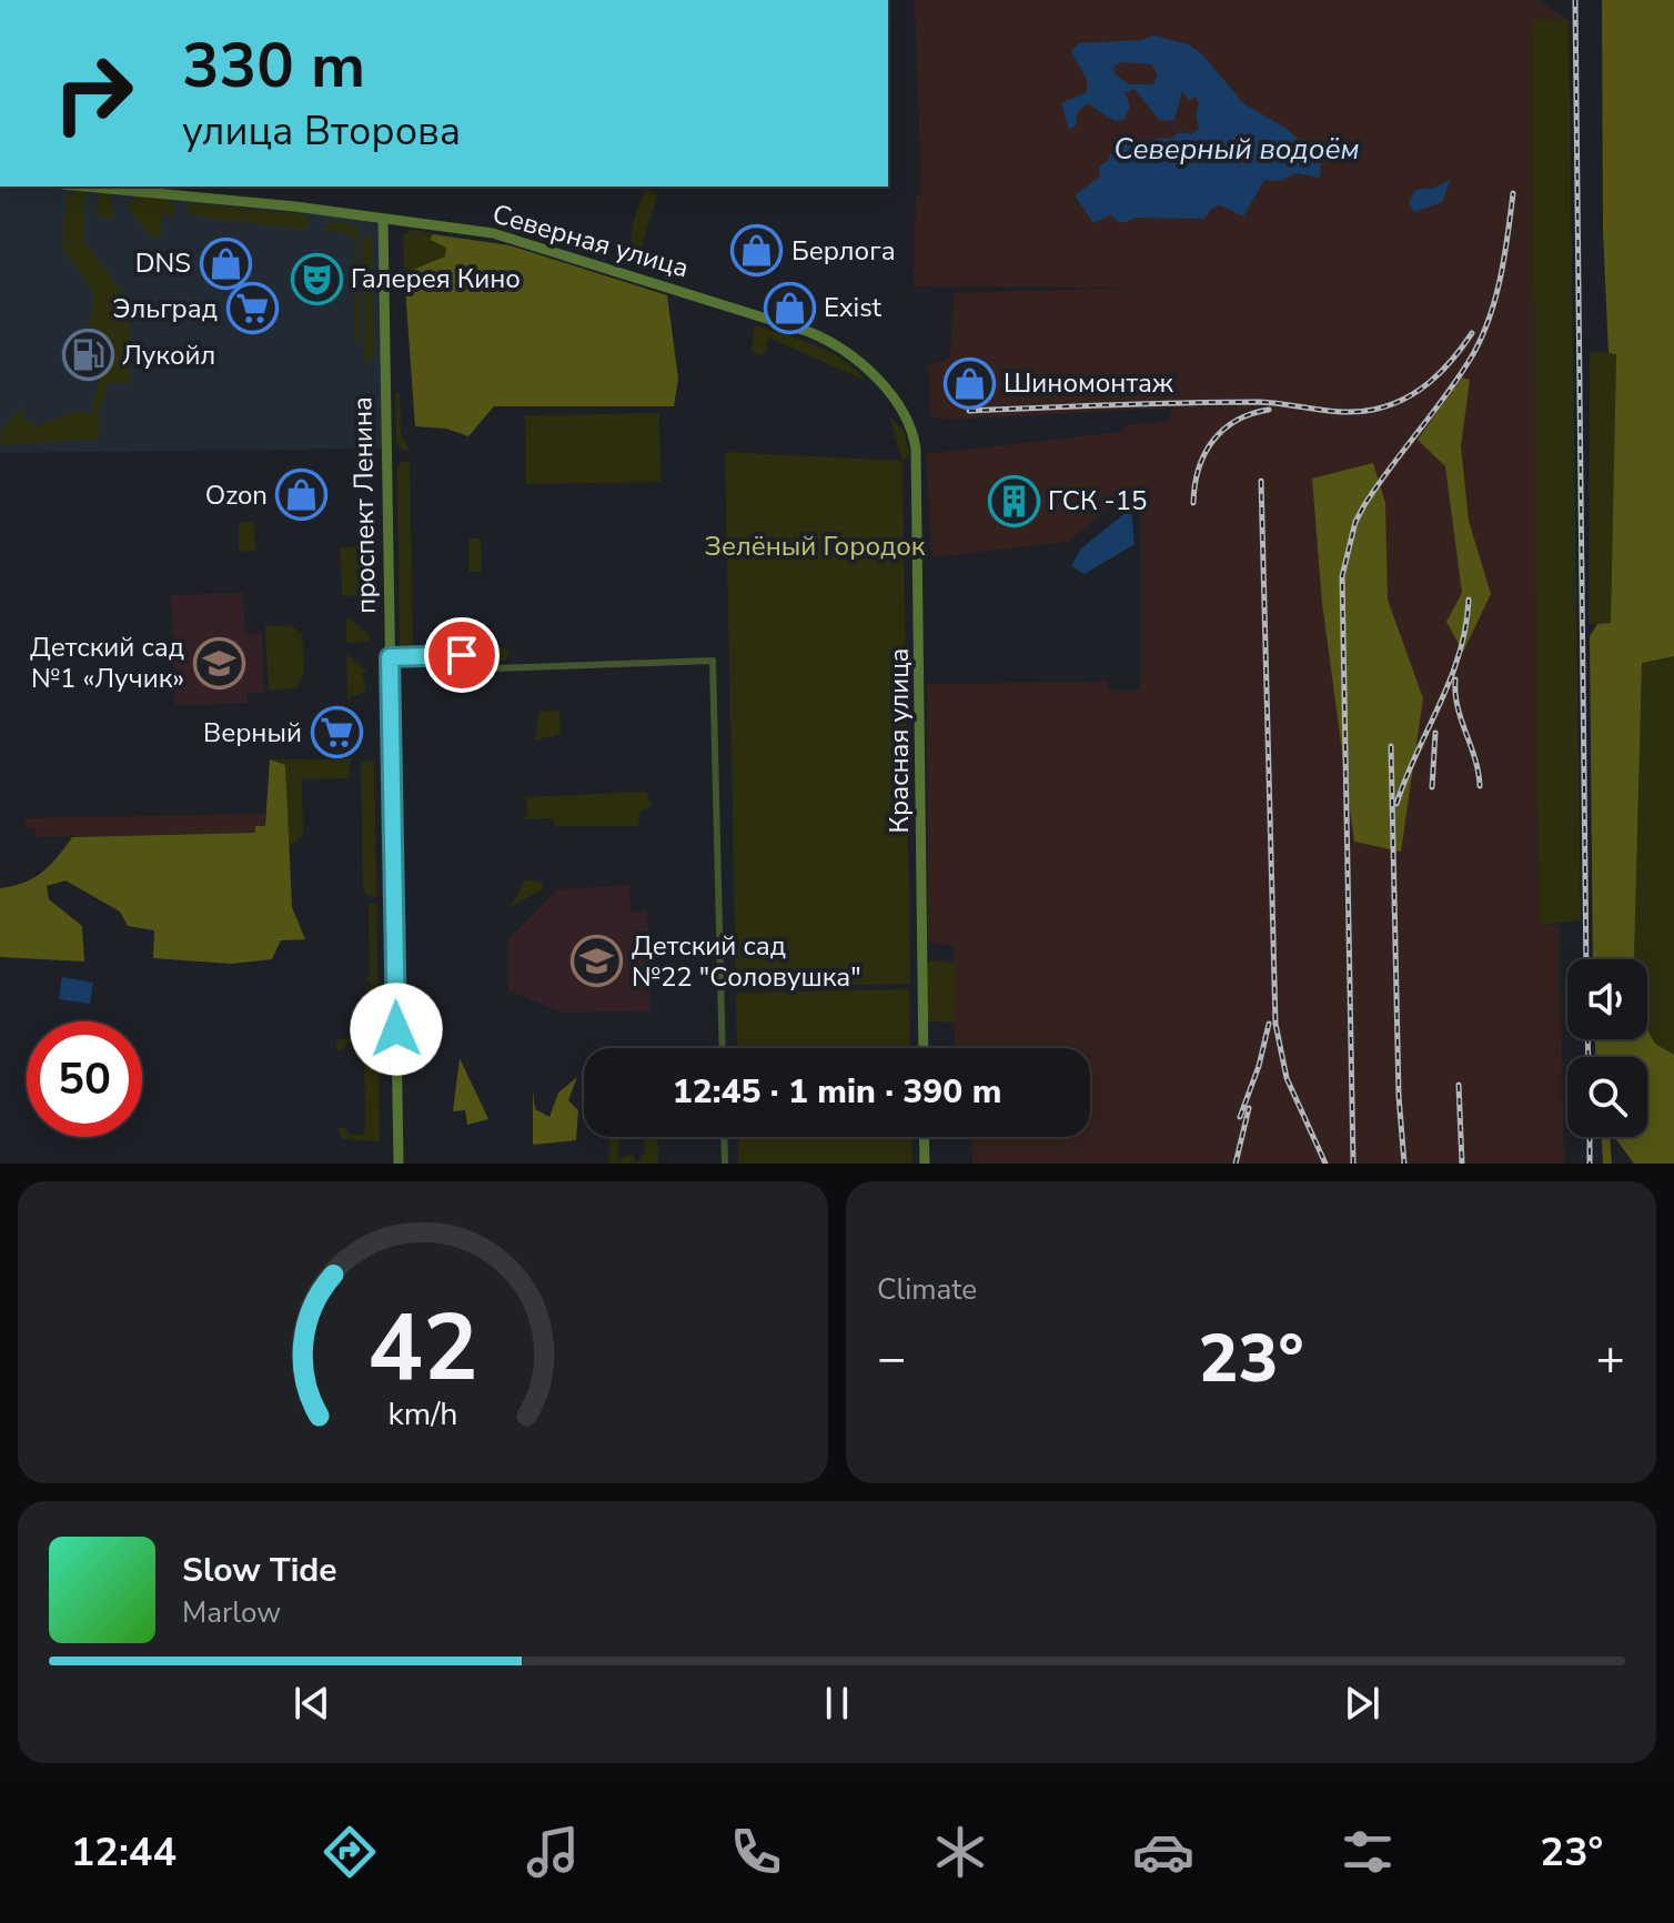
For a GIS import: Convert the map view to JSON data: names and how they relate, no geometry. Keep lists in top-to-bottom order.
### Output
{
  "streets": {
    "main road": ["Северная улица", "проспект Ленина", "Красная улица"]
  },
  "crossings": [
    ["Северная улица", "проспект Ленина"],
    ["Северная улица", "Красная улица"]
  ],
  "water": ["Северный водоём"],
  "parks": ["Зелёный Городок"],
  "places": {
    "shop": [
      "Берлога",
      "DNS",
      "Exist",
      "Шиномонтаж",
      "Ozon"
    ],
    "theatre": ["Галерея Кино"],
    "supermarket": ["Эльград", "Верный"],
    "fuel station": ["Лукойл"],
    "building": ["ГСК -15"],
    "school or university": ["Детский сад №1 «Лучик»", "Детский сад №22 \"Соловушка\""]
  },
  "page": {
    "turn": ["330 m", "улица Второва"],
    "limit": "50",
    "trip": "12:45 · 1 min · 390 m",
    "tile": "Climate",
    "heat": ["−", "23°", "+"],
    "song": ["Slow Tide", "Marlow"],
    "tabs": ["12:44", "23°"],
    "gauge": ["42", "km/h"]
  }
}
